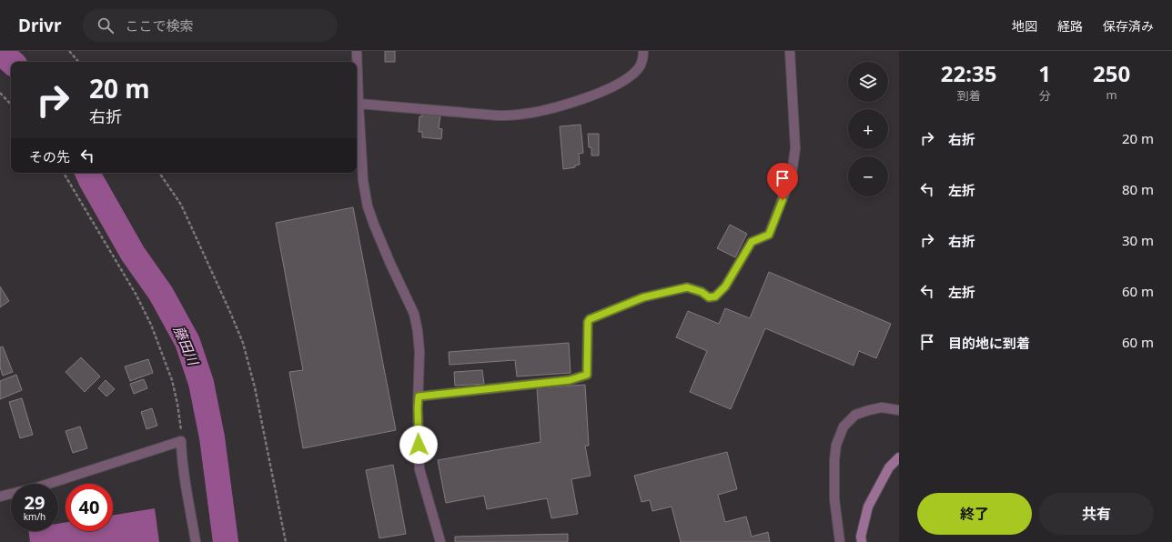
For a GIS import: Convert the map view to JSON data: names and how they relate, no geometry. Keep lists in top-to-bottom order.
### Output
{
  "water": ["藤田川"],
  "page": {
    "header": "Drivr",
    "search": "ここで検索",
    "nav": ["地図", "経路", "保存済み"],
    "eta": [
      "22:35",
      "到着",
      "1",
      "分",
      "250",
      "m"
    ],
    "map_buttons": ["+", "−"],
    "turn": ["20 m", "右折"],
    "list": [
      {
        "name": "右折",
        "value": "20 m"
      },
      {
        "name": "左折",
        "value": "80 m"
      },
      {
        "name": "右折",
        "value": "30 m"
      },
      {
        "name": "左折",
        "value": "60 m"
      },
      {
        "name": "目的地に到着",
        "value": "60 m"
      }
    ],
    "then": "その先",
    "speed": "29 km/h",
    "limit": "40",
    "buttons": ["終了", "共有"]
  }
}
